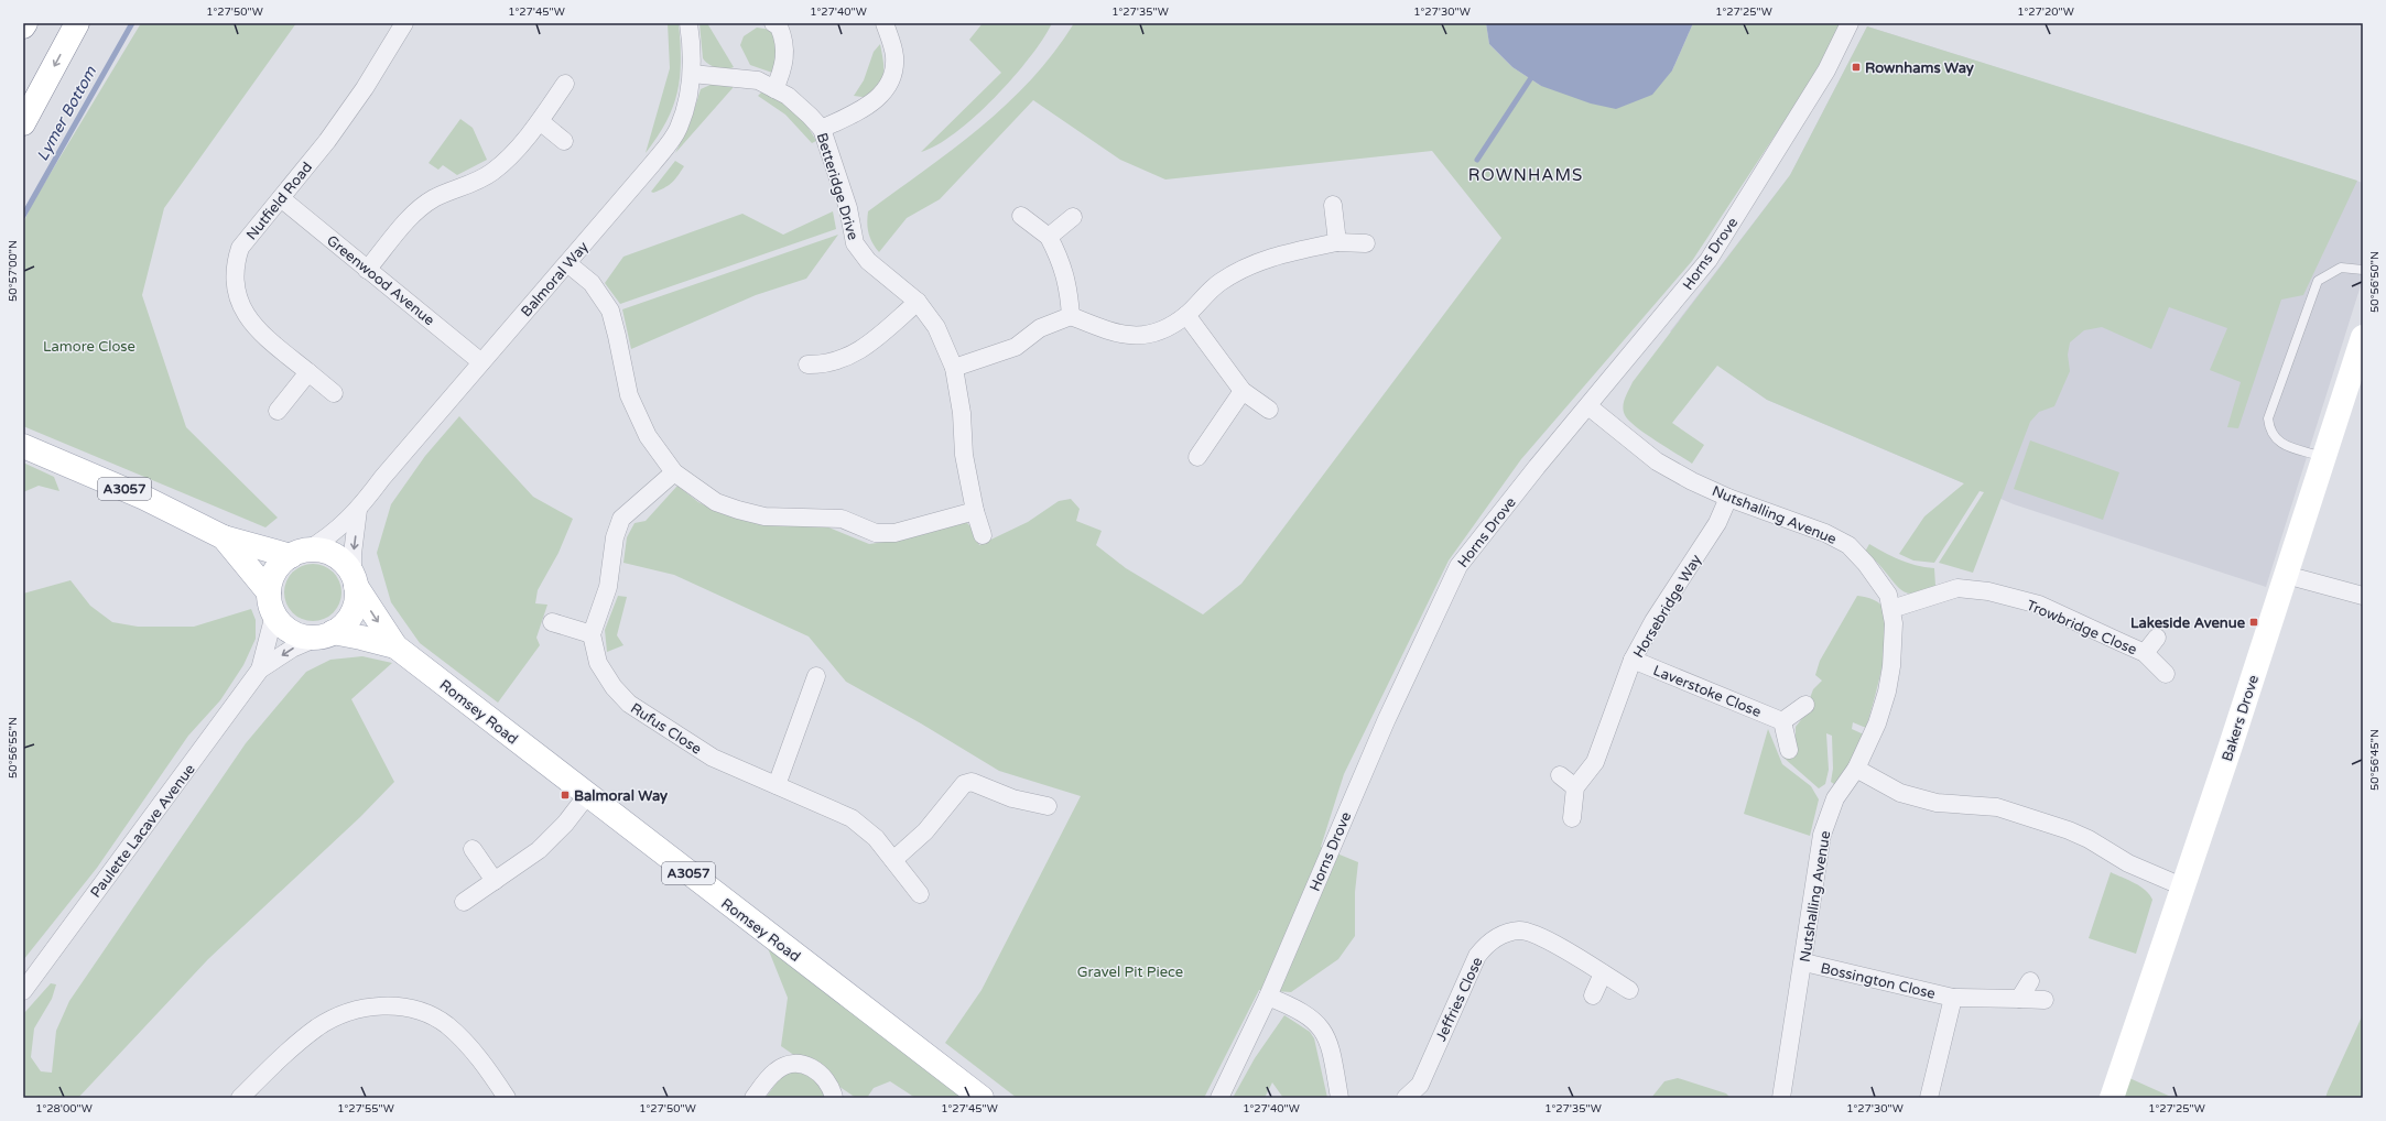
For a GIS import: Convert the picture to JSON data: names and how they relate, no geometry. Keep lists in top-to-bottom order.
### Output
{
  "streets": {
    "main road": ["A3057", "Romsey Road", "Bakers Drove"],
    "street": [
      "Betteridge Drive",
      "Nutfield Road",
      "Horns Drove",
      "Balmoral Way",
      "Greenwood Avenue",
      "Nutshalling Avenue",
      "Horsebridge Way",
      "Trowbridge Close",
      "Laverstoke Close",
      "Rufus Close",
      "Paulette Lacave Avenue",
      "Bossington Close",
      "Jeffries Close"
    ]
  },
  "crossings": [
    ["Betteridge Drive", "Balmoral Way"],
    ["Nutfield Road", "Greenwood Avenue"],
    ["Horns Drove", "Nutshalling Avenue"],
    ["Balmoral Way", "Greenwood Avenue"],
    ["Balmoral Way", "A3057"],
    ["Balmoral Way", "Romsey Road"],
    ["Balmoral Way", "Paulette Lacave Avenue"],
    ["A3057", "Romsey Road"],
    ["A3057", "Paulette Lacave Avenue"],
    ["Nutshalling Avenue", "Horsebridge Way"],
    ["Nutshalling Avenue", "Trowbridge Close"],
    ["Nutshalling Avenue", "Bossington Close"],
    ["Horsebridge Way", "Laverstoke Close"],
    ["Romsey Road", "Paulette Lacave Avenue"]
  ],
  "districts": ["ROWNHAMS"],
  "water": ["Lymer Bottom"],
  "parks": ["Lamore Close", "Gravel Pit Piece"],
  "places": {
    "transit": ["Rownhams Way", "Lakeside Avenue", "Balmoral Way"]
  },
  "coordinates": [
    "1°27'50\"W",
    "1°27'45\"W",
    "1°27'40\"W",
    "1°27'35\"W",
    "1°27'30\"W",
    "1°27'25\"W",
    "1°27'20\"W",
    "50°57'00\"N",
    "50°56'50\"N",
    "50°56'55\"N",
    "50°56'45\"N",
    "1°28'00\"W",
    "1°27'55\"W"
  ]
}
